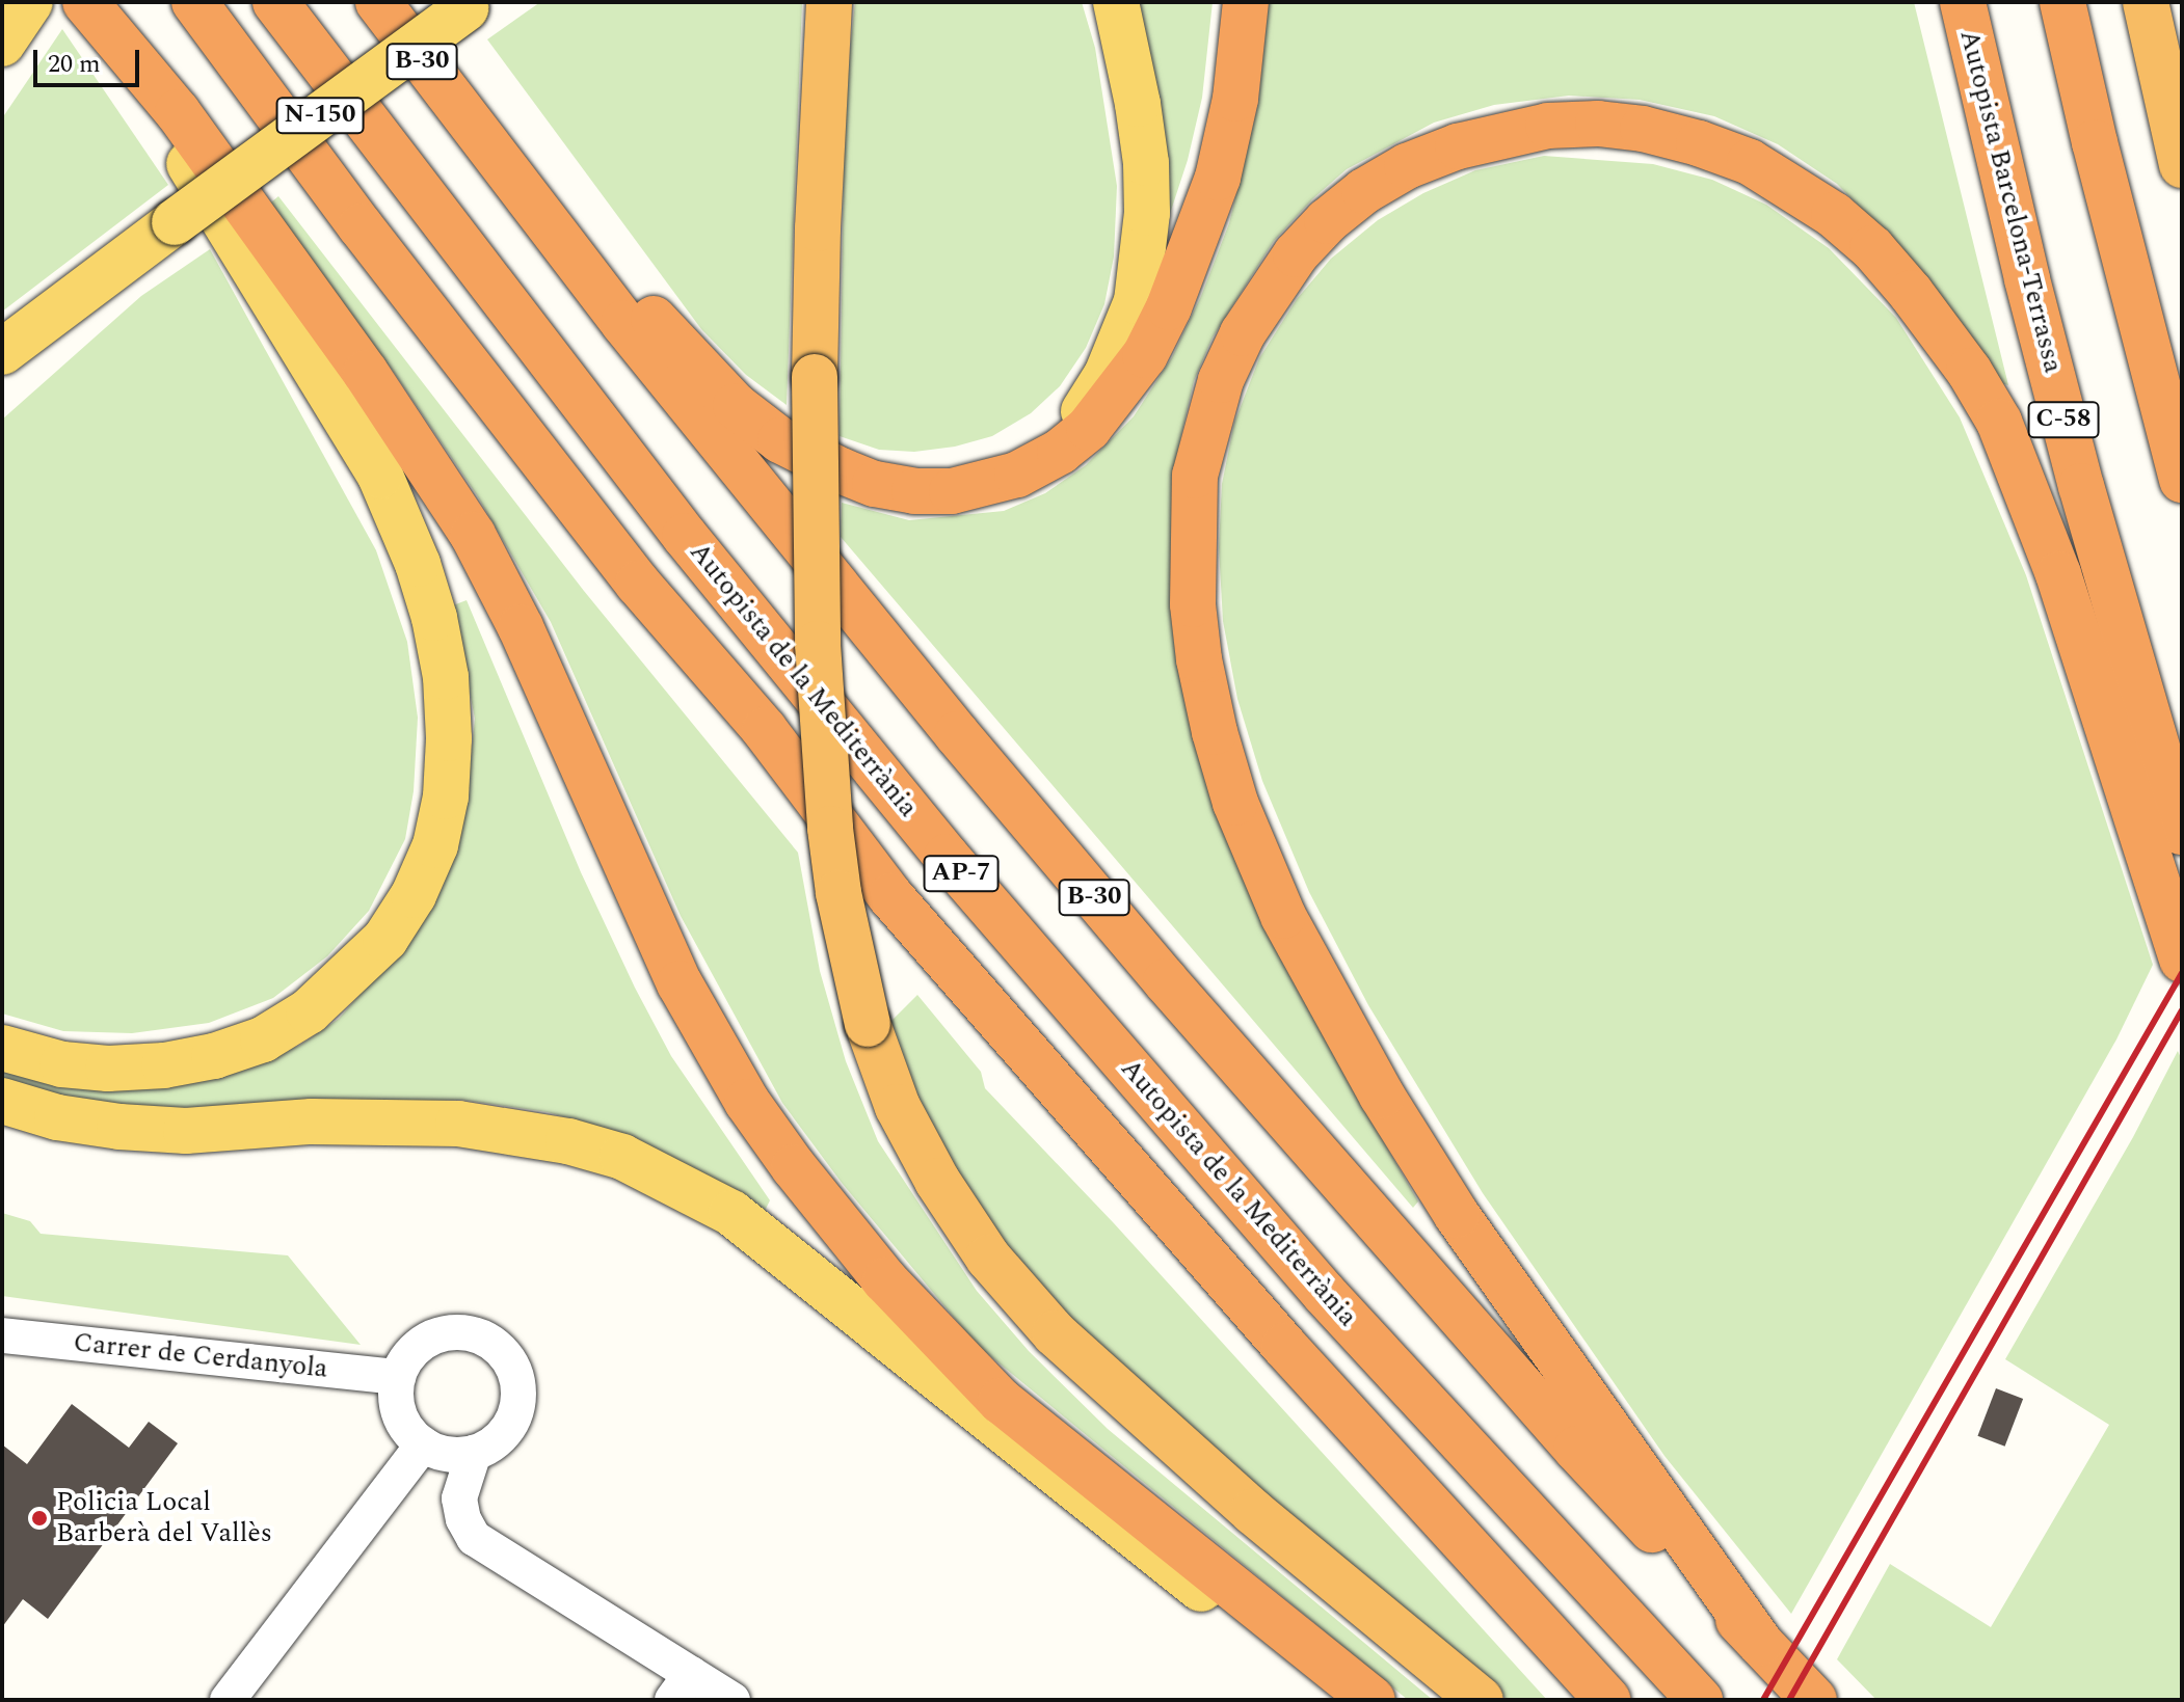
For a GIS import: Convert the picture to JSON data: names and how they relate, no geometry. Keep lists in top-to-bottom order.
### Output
{
  "streets": {
    "highway": [
      "B-30",
      "Autopista Barcelona-Terrassa",
      "C-58",
      "Autopista de la Mediterrània",
      "AP-7"
    ],
    "main road": ["N-150"],
    "street": ["Carrer de Cerdanyola"]
  },
  "places": ["Policia Local Barberà del Vallès"],
  "scale_bar": "20 m"
}
